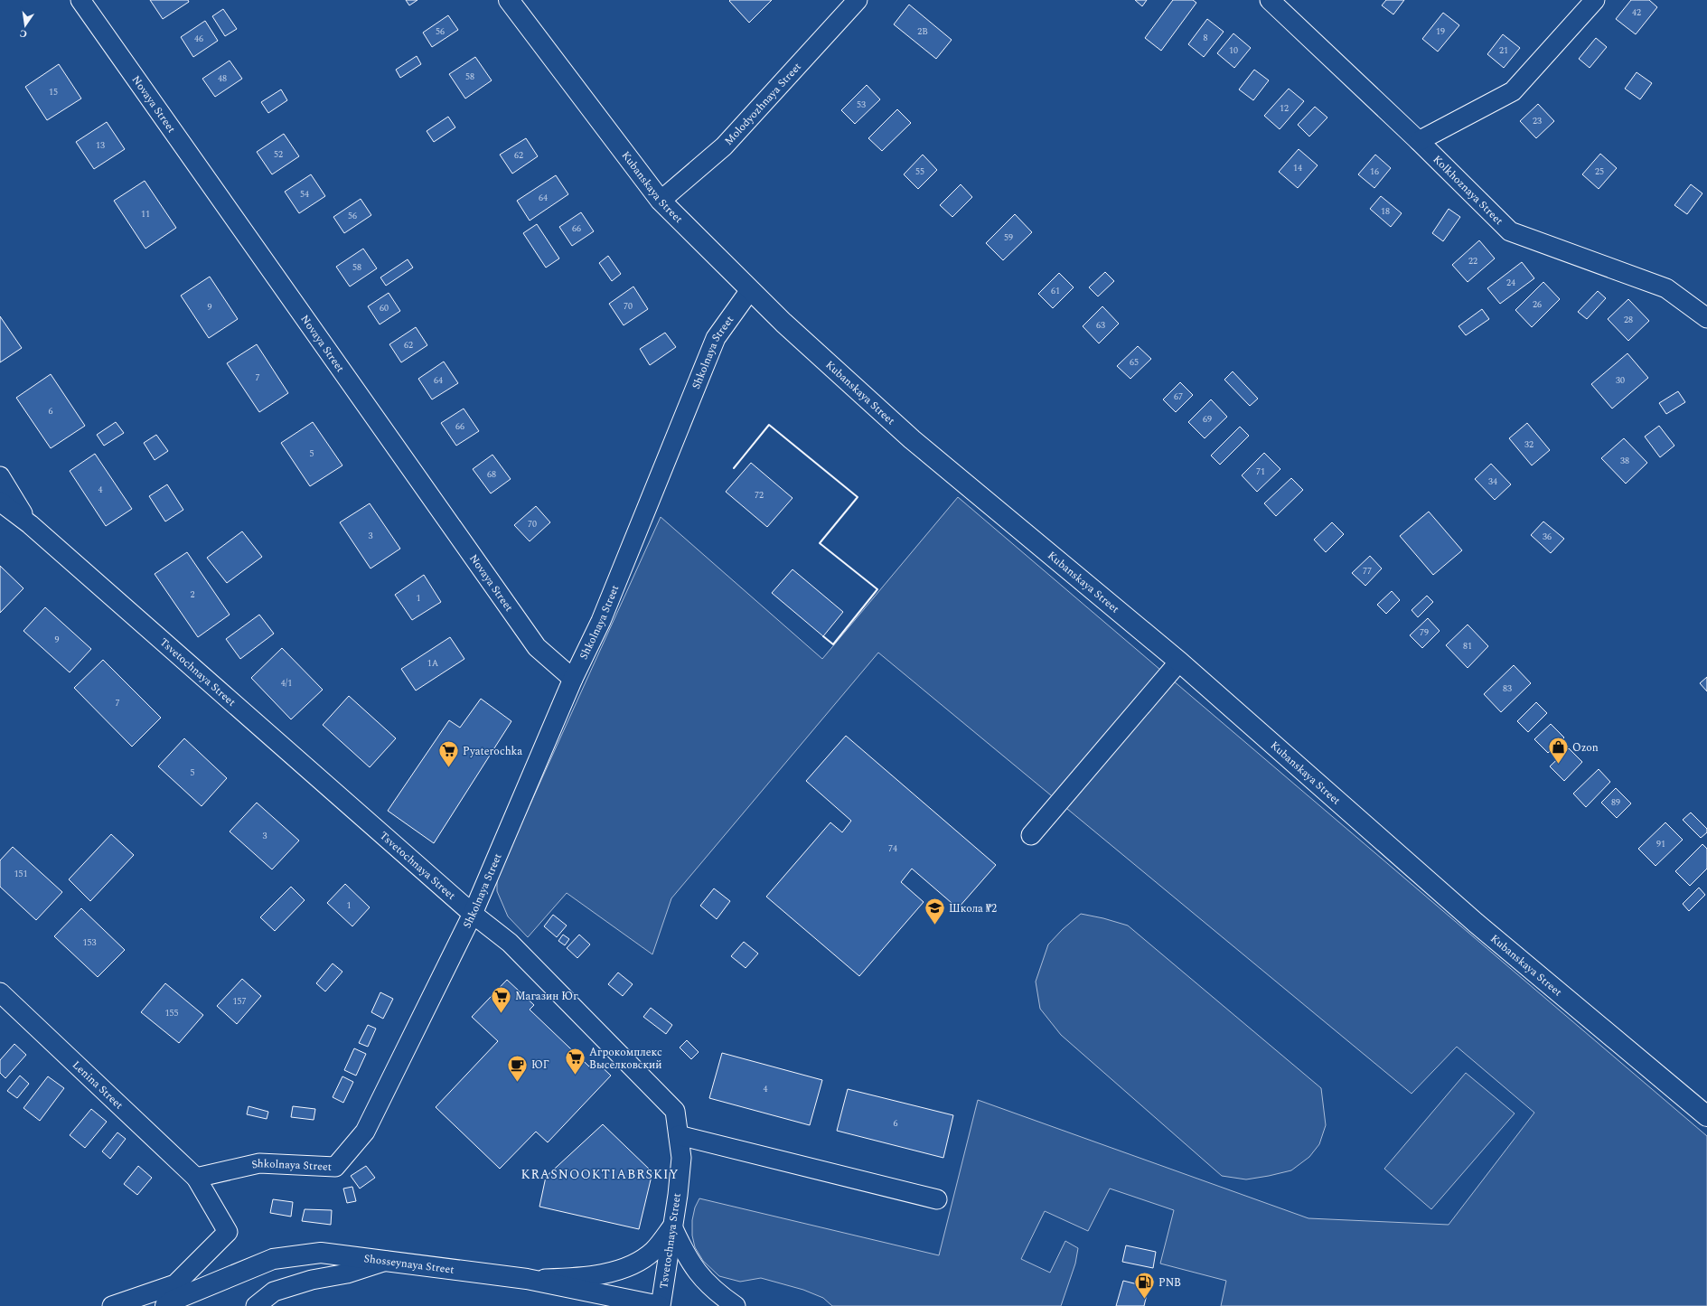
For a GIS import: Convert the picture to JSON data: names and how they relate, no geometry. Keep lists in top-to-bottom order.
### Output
{
  "streets": {
    "main road": ["Kubanskaya Street", "Shosseynaya Street"],
    "street": [
      "Novaya Street",
      "Molodyozhnaya Street",
      "Kolkhoznaya Street",
      "Shkolnaya Street",
      "Tsvetochnaya Street",
      "Lenina Street"
    ]
  },
  "crossings": [
    ["Novaya Street", "Shkolnaya Street"],
    ["Molodyozhnaya Street", "Kubanskaya Street"],
    ["Kubanskaya Street", "Shkolnaya Street"],
    ["Shkolnaya Street", "Tsvetochnaya Street"],
    ["Shkolnaya Street", "Lenina Street"],
    ["Tsvetochnaya Street", "Shosseynaya Street"]
  ],
  "districts": ["KRASNOOKTIABRSKIY"],
  "places": {
    "shop": ["Ozon"],
    "supermarket": ["Pyaterochka", "Магазин Юг", "Агрокомплекс Выселковский"],
    "school or university": ["Школа №2"],
    "cafe": ["ЮГ"],
    "fuel station": ["PNB"]
  },
  "house_numbers": [
    "42",
    "56",
    "2В",
    "19",
    "8",
    "46",
    "10",
    "21",
    "58",
    "48",
    "15",
    "53",
    "12",
    "23",
    "13",
    "52",
    "62",
    "14",
    "55",
    "16",
    "25",
    "54",
    "64",
    "18",
    "11",
    "56",
    "66",
    "59",
    "22",
    "58",
    "24",
    "61",
    "26",
    "70",
    "9",
    "60",
    "28",
    "63",
    "62",
    "65",
    "7",
    "64",
    "30",
    "67",
    "6",
    "69",
    "66",
    "32",
    "5",
    "38",
    "71",
    "68",
    "34",
    "4",
    "72",
    "70",
    "3",
    "36",
    "77",
    "2",
    "1",
    "79",
    "9",
    "81",
    "1А",
    "4/1",
    "83",
    "7",
    "5",
    "89",
    "3",
    "91",
    "74",
    "151",
    "1",
    "153",
    "157",
    "155",
    "4",
    "6"
  ],
  "north": "bottom"
}
